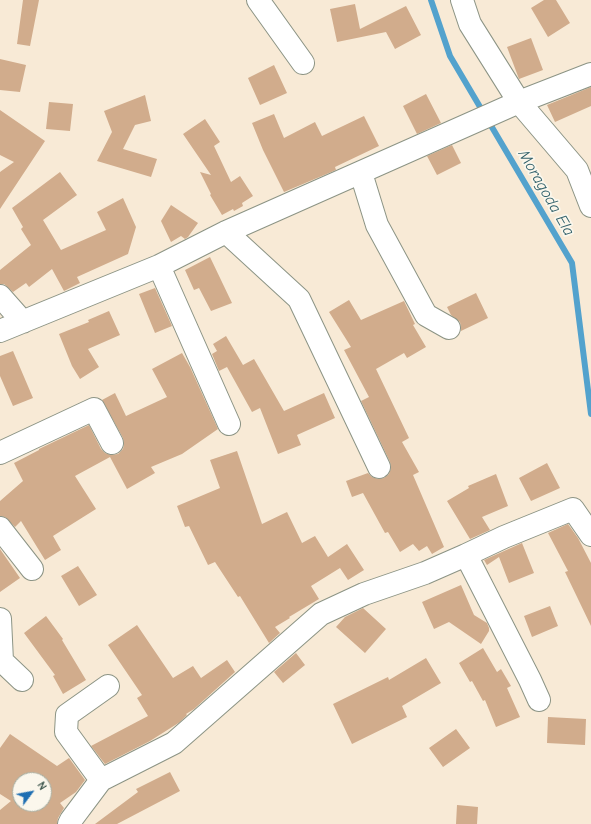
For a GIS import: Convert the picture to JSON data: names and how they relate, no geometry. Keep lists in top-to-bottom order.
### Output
{
  "water": ["Moragoda Ela"],
  "north": "top right"
}
